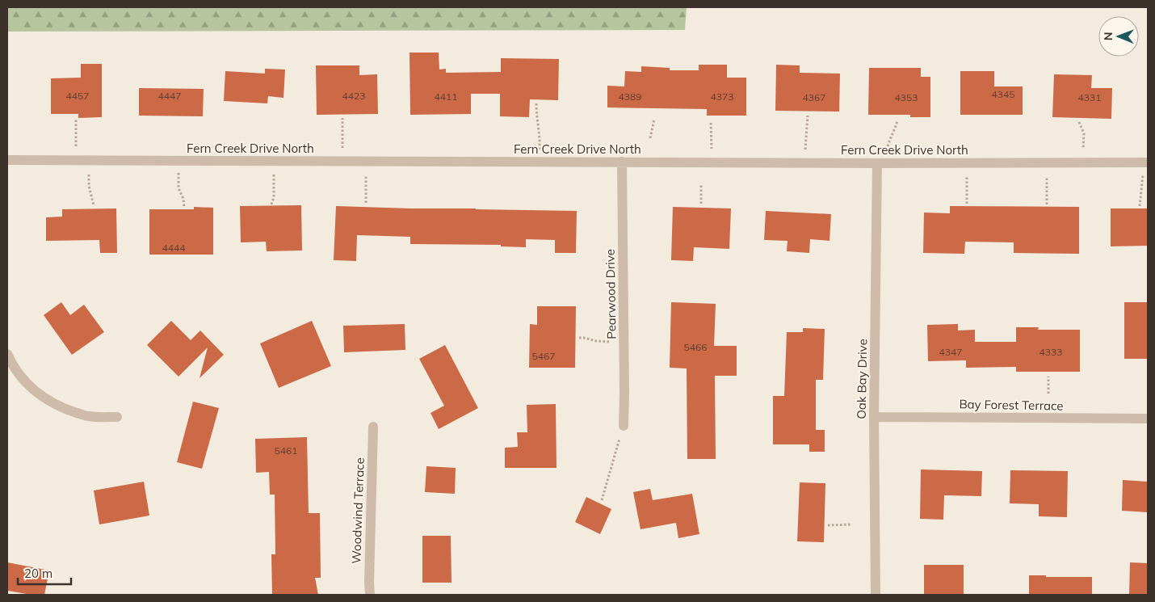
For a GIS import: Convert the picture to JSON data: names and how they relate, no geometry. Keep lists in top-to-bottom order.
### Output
{
  "streets": {
    "street": [
      "Fern Creek Drive North",
      "Pearwood Drive",
      "Oak Bay Drive",
      "Bay Forest Terrace",
      "Woodwind Terrace"
    ]
  },
  "crossings": [
    ["Fern Creek Drive North", "Pearwood Drive"],
    ["Fern Creek Drive North", "Oak Bay Drive"],
    ["Oak Bay Drive", "Bay Forest Terrace"]
  ],
  "house_numbers": [
    "4345",
    "4457",
    "4447",
    "4423",
    "4411",
    "4389",
    "4373",
    "4367",
    "4353",
    "4331",
    "4444",
    "5466",
    "4347",
    "4333",
    "5467",
    "5461"
  ],
  "scale_bar": "20 m",
  "north": "left"
}
